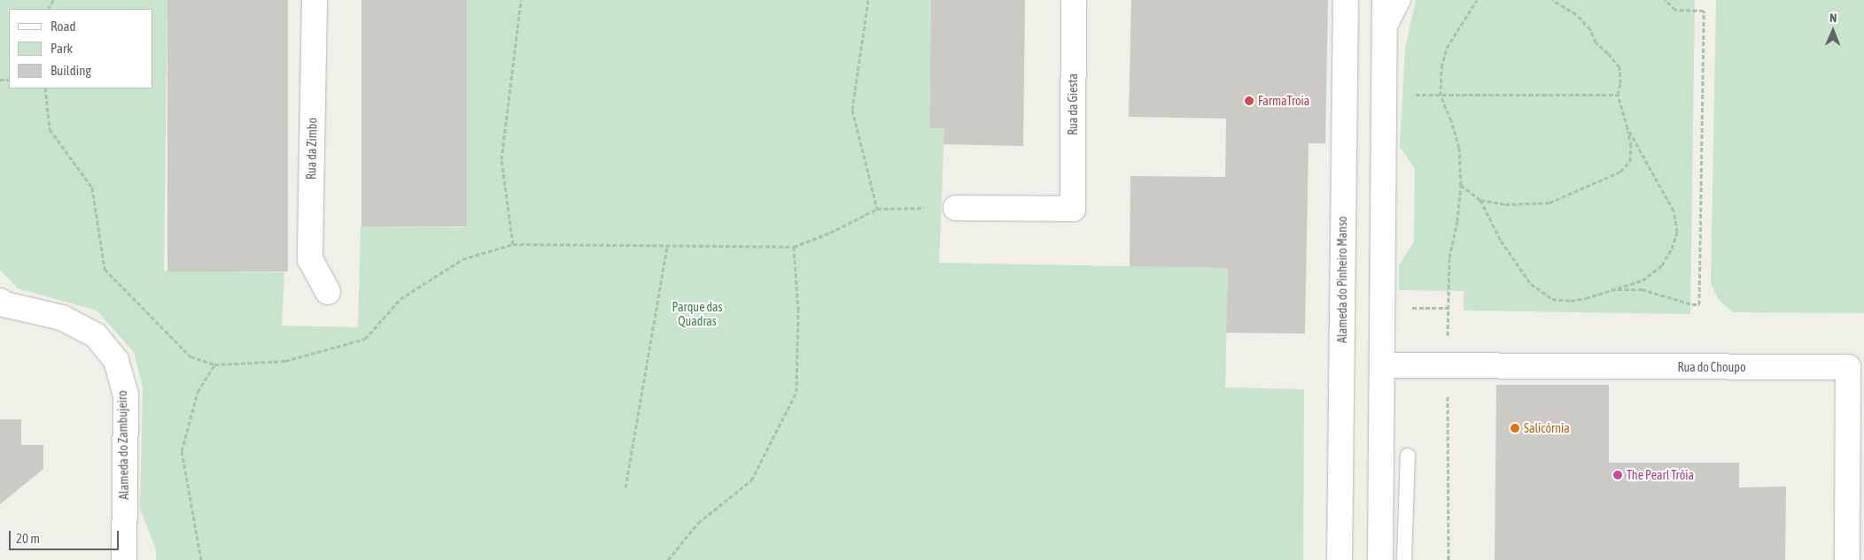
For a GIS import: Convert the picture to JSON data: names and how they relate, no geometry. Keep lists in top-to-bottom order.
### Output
{
  "streets": {
    "street": [
      "Rua da Giesta",
      "Rua da Zimbo",
      "Alameda do Pinheiro Manso",
      "Rua do Choupo",
      "Alameda do Zambujeiro"
    ]
  },
  "parks": ["Parque das Quadras"],
  "places": ["FarmaTroia", "Salicórnia", "The Pearl Tróia"],
  "legend": ["Road", "Park", "Building"],
  "scale_bar": "20 m",
  "north": "top"
}
